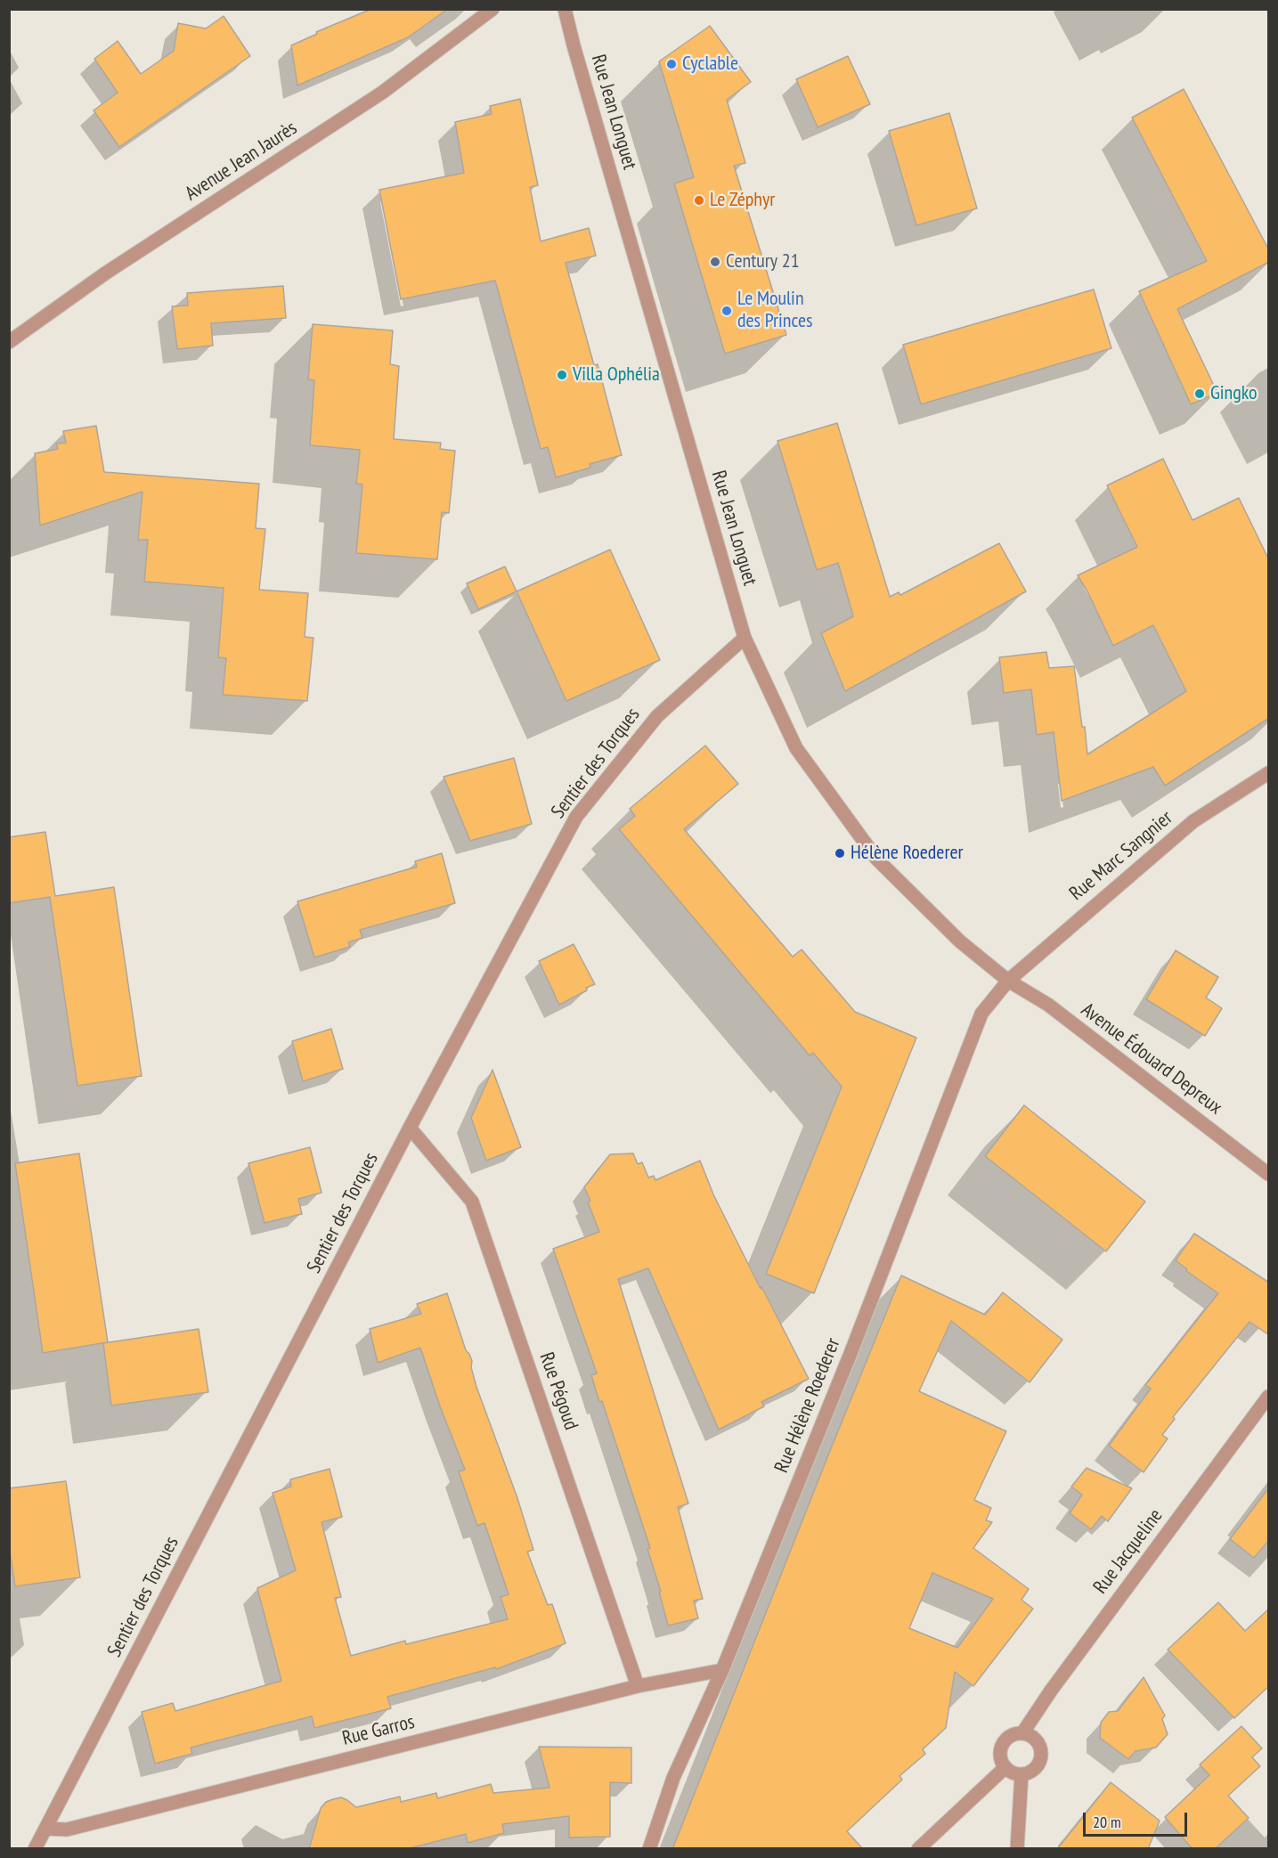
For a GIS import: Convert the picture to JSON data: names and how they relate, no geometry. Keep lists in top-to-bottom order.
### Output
{
  "streets": {
    "street": [
      "Rue Jean Longuet",
      "Avenue Jean Jaurès",
      "Sentier des Torques",
      "Rue Marc Sangnier",
      "Avenue Édouard Depreux",
      "Rue Pégoud",
      "Rue Hélène Roederer",
      "Rue Jacqueline",
      "Rue Garros"
    ]
  },
  "crossings": [
    ["Rue Jean Longuet", "Sentier des Torques"],
    ["Rue Jean Longuet", "Rue Marc Sangnier"],
    ["Rue Jean Longuet", "Avenue Édouard Depreux"],
    ["Rue Jean Longuet", "Rue Hélène Roederer"],
    ["Sentier des Torques", "Rue Pégoud"],
    ["Sentier des Torques", "Rue Garros"],
    ["Rue Marc Sangnier", "Avenue Édouard Depreux"],
    ["Rue Marc Sangnier", "Rue Hélène Roederer"],
    ["Avenue Édouard Depreux", "Rue Hélène Roederer"],
    ["Rue Pégoud", "Rue Garros"],
    ["Rue Hélène Roederer", "Rue Garros"]
  ],
  "places": [
    "Cyclable",
    "Le Zéphyr",
    "Century 21",
    "Le Moulin des Princes",
    "Villa Ophélia",
    "Gingko",
    "Hélène Roederer"
  ],
  "scale_bar": "20 m"
}
